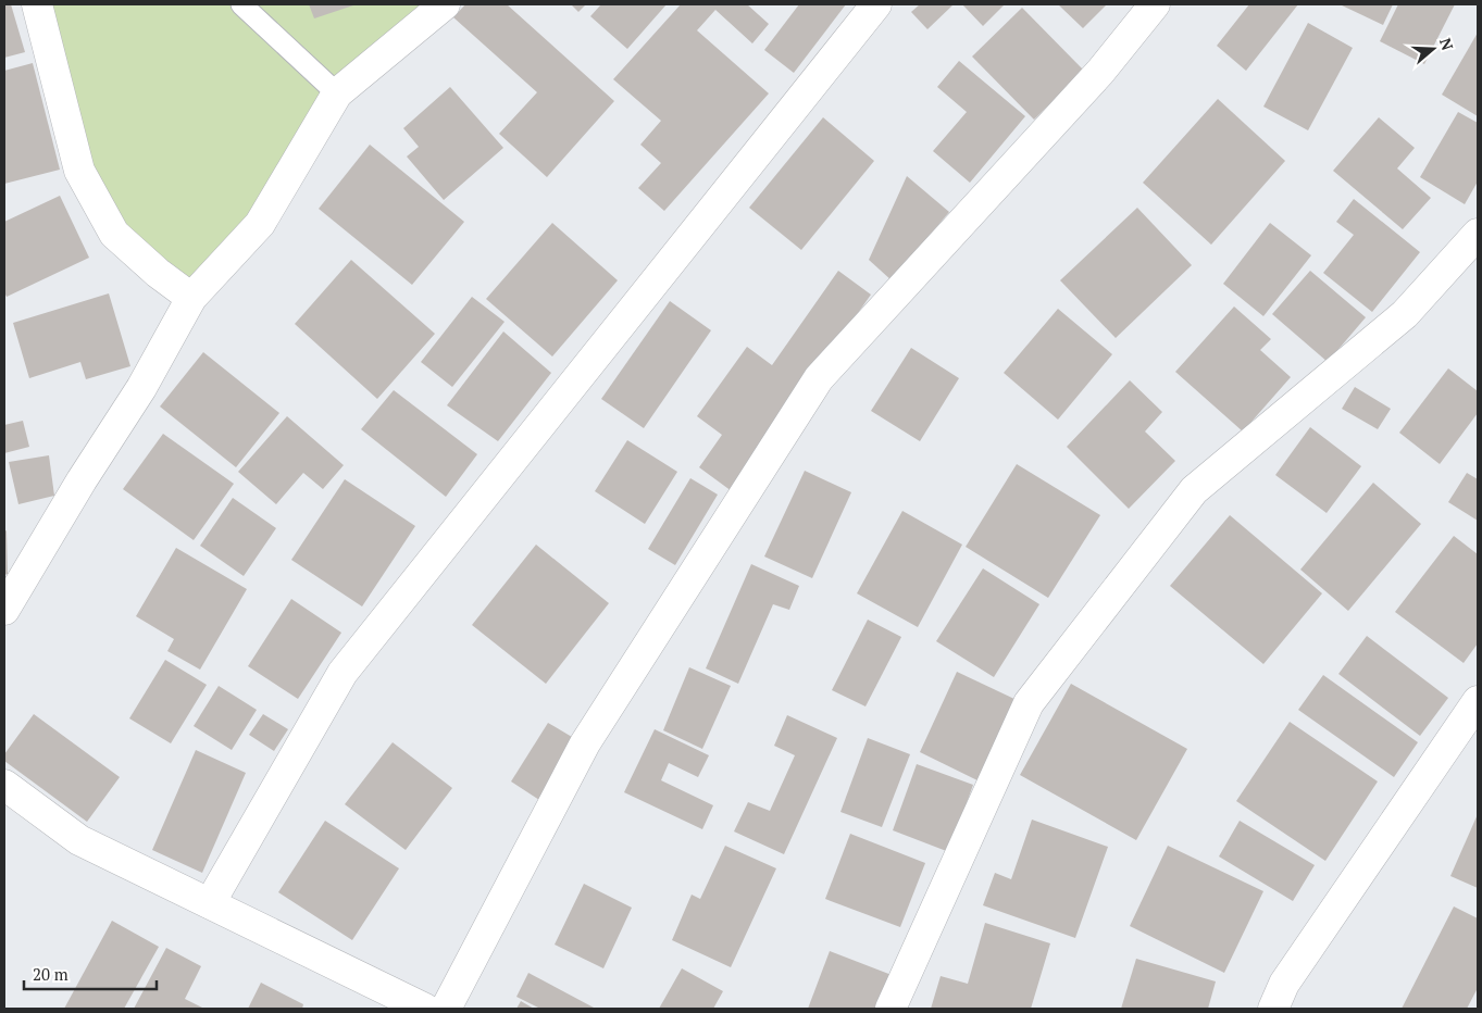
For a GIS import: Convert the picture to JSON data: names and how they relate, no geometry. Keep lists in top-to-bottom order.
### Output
{
  "scale_bar": "20 m",
  "north": "right"
}
